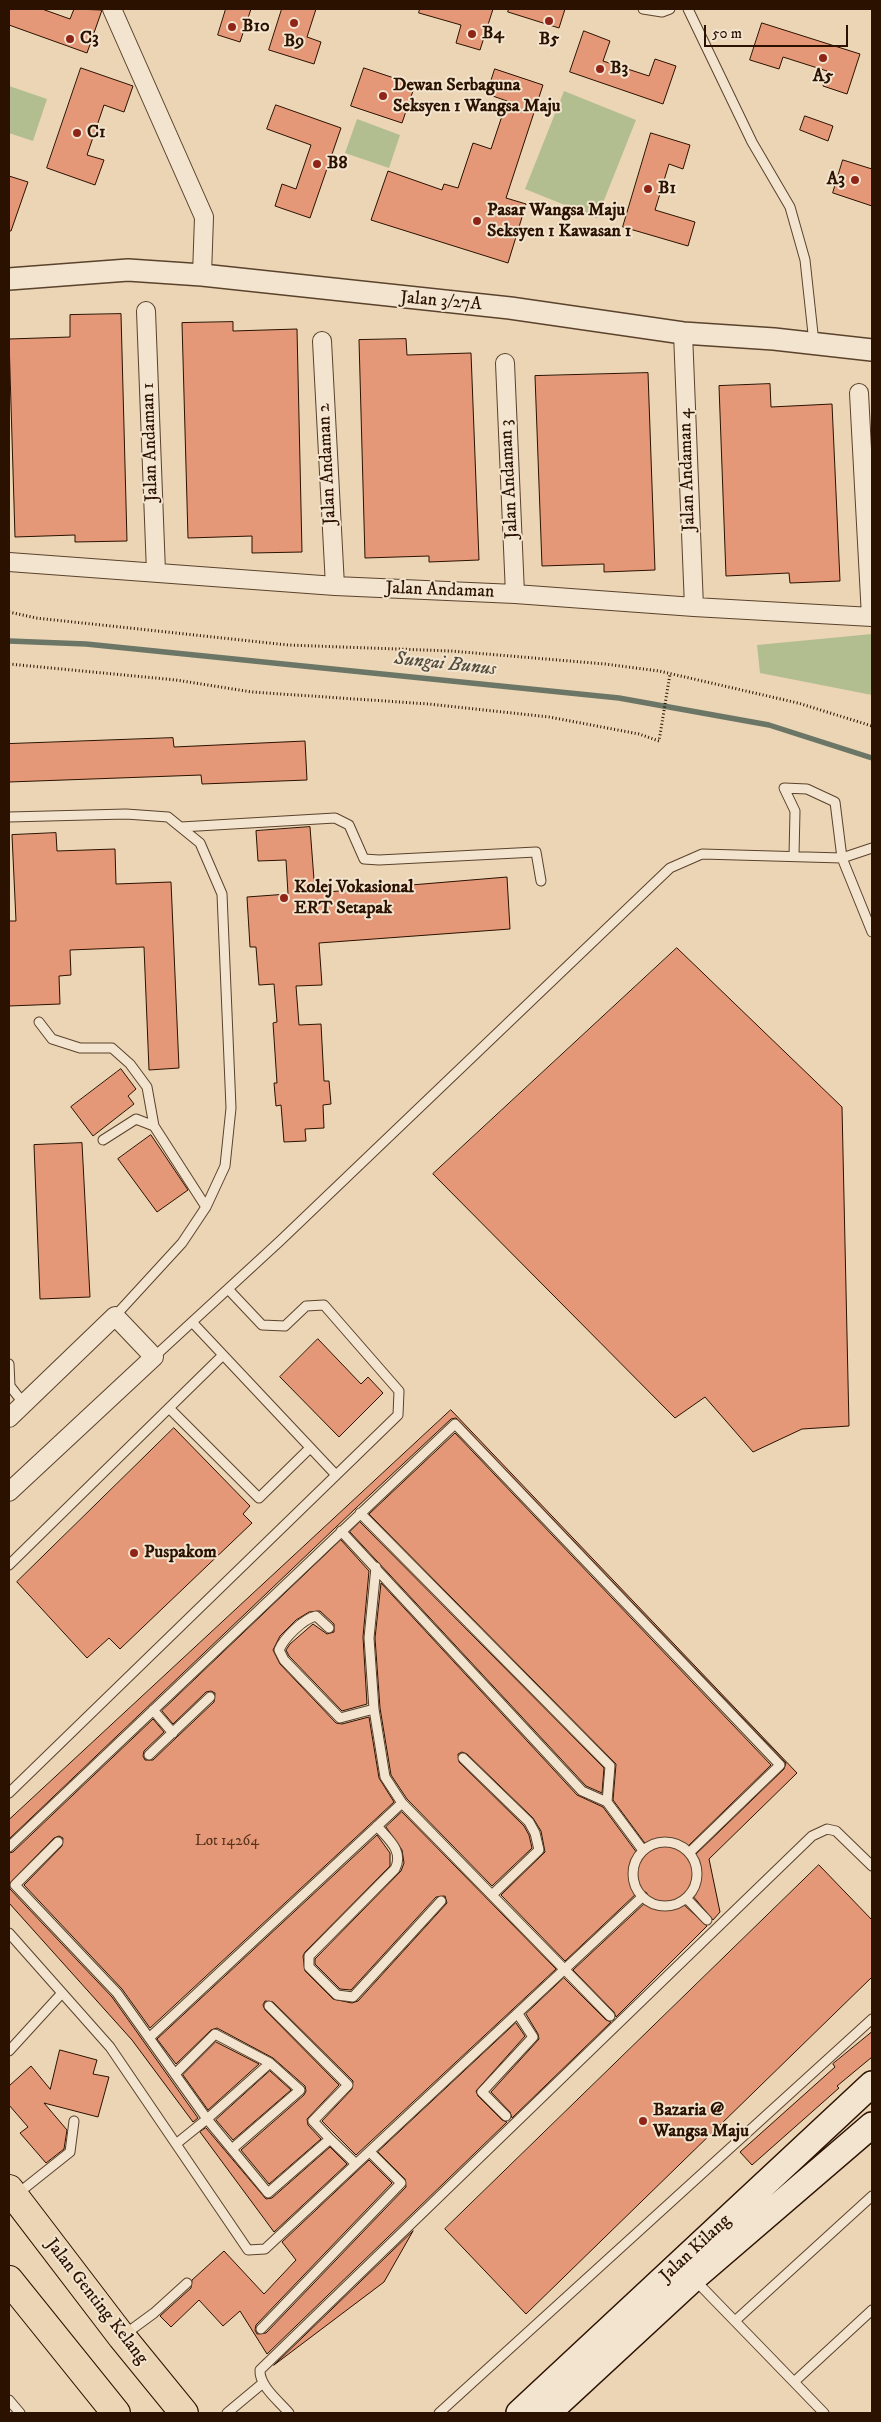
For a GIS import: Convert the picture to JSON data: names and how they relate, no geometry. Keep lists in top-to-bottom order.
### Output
{
  "streets": {
    "main road": ["Jalan Kilang", "Jalan Genting Kelang"],
    "street": [
      "Jalan 3/27A",
      "Jalan Andaman 1",
      "Jalan Andaman 2",
      "Jalan Andaman 4",
      "Jalan Andaman 3",
      "Jalan Andaman"
    ]
  },
  "crossings": [
    ["Jalan 3/27A", "Jalan Andaman 4"],
    ["Jalan Andaman 1", "Jalan Andaman"],
    ["Jalan Andaman 2", "Jalan Andaman"],
    ["Jalan Andaman 4", "Jalan Andaman"],
    ["Jalan Andaman 3", "Jalan Andaman"]
  ],
  "water": ["Sungai Bunus"],
  "places": [
    "B5",
    "B9",
    "B10",
    "B4",
    "C3",
    "A5",
    "B3",
    "Dewan Serbaguna Seksyen 1 Wangsa Maju",
    "C1",
    "B8",
    "A3",
    "B1",
    "Pasar Wangsa Maju Seksyen 1 Kawasan 1",
    "Kolej Vokasional ERT Setapak",
    "Puspakom",
    "Bazaria @ Wangsa Maju"
  ],
  "house_numbers": ["Lot 14264"],
  "scale_bar": "50 m"
}
